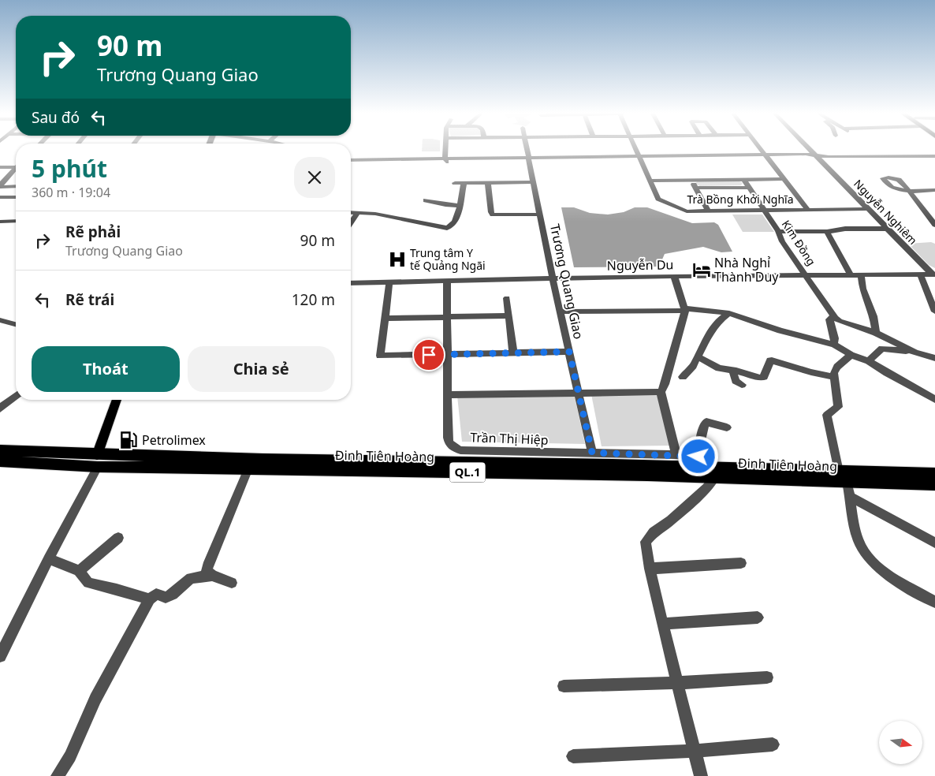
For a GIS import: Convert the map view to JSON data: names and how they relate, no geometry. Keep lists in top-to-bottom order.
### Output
{
  "streets": {
    "highway": ["Đinh Tiên Hoàng", "QL.1"],
    "street": [
      "Trà Bồng Khởi Nghĩa",
      "Nguyễn Nghiêm",
      "Kim Đồng",
      "Nguyễn Du",
      "Trương Quang Giao",
      "Trần Thị Hiệp"
    ]
  },
  "crossings": [
    ["Trà Bồng Khởi Nghĩa", "Nguyễn Nghiêm"],
    ["Trà Bồng Khởi Nghĩa", "Kim Đồng"],
    ["Nguyễn Nghiêm", "Nguyễn Du"],
    ["Kim Đồng", "Nguyễn Du"],
    ["Nguyễn Du", "Trương Quang Giao"],
    ["Nguyễn Du", "Trần Thị Hiệp"],
    ["Trương Quang Giao", "Trần Thị Hiệp"]
  ],
  "places": {
    "hospital": ["Trung tâm Y tế Quảng Ngãi"],
    "hotel": ["Nhà Nghỉ Thành Duy"],
    "fuel station": ["Petrolimex"]
  },
  "north": "right",
  "page": {
    "turn": ["90 m", "Trương Quang Giao"],
    "then": "Sau đó",
    "heading": ["5 phút", "360 m · 19:04"],
    "list": [
      {
        "name": "Rẽ phải",
        "note": "Trương Quang Giao",
        "value": "90 m"
      },
      {
        "name": "Rẽ trái",
        "value": "120 m"
      }
    ],
    "buttons": ["Thoát", "Chia sẻ"]
  }
}
